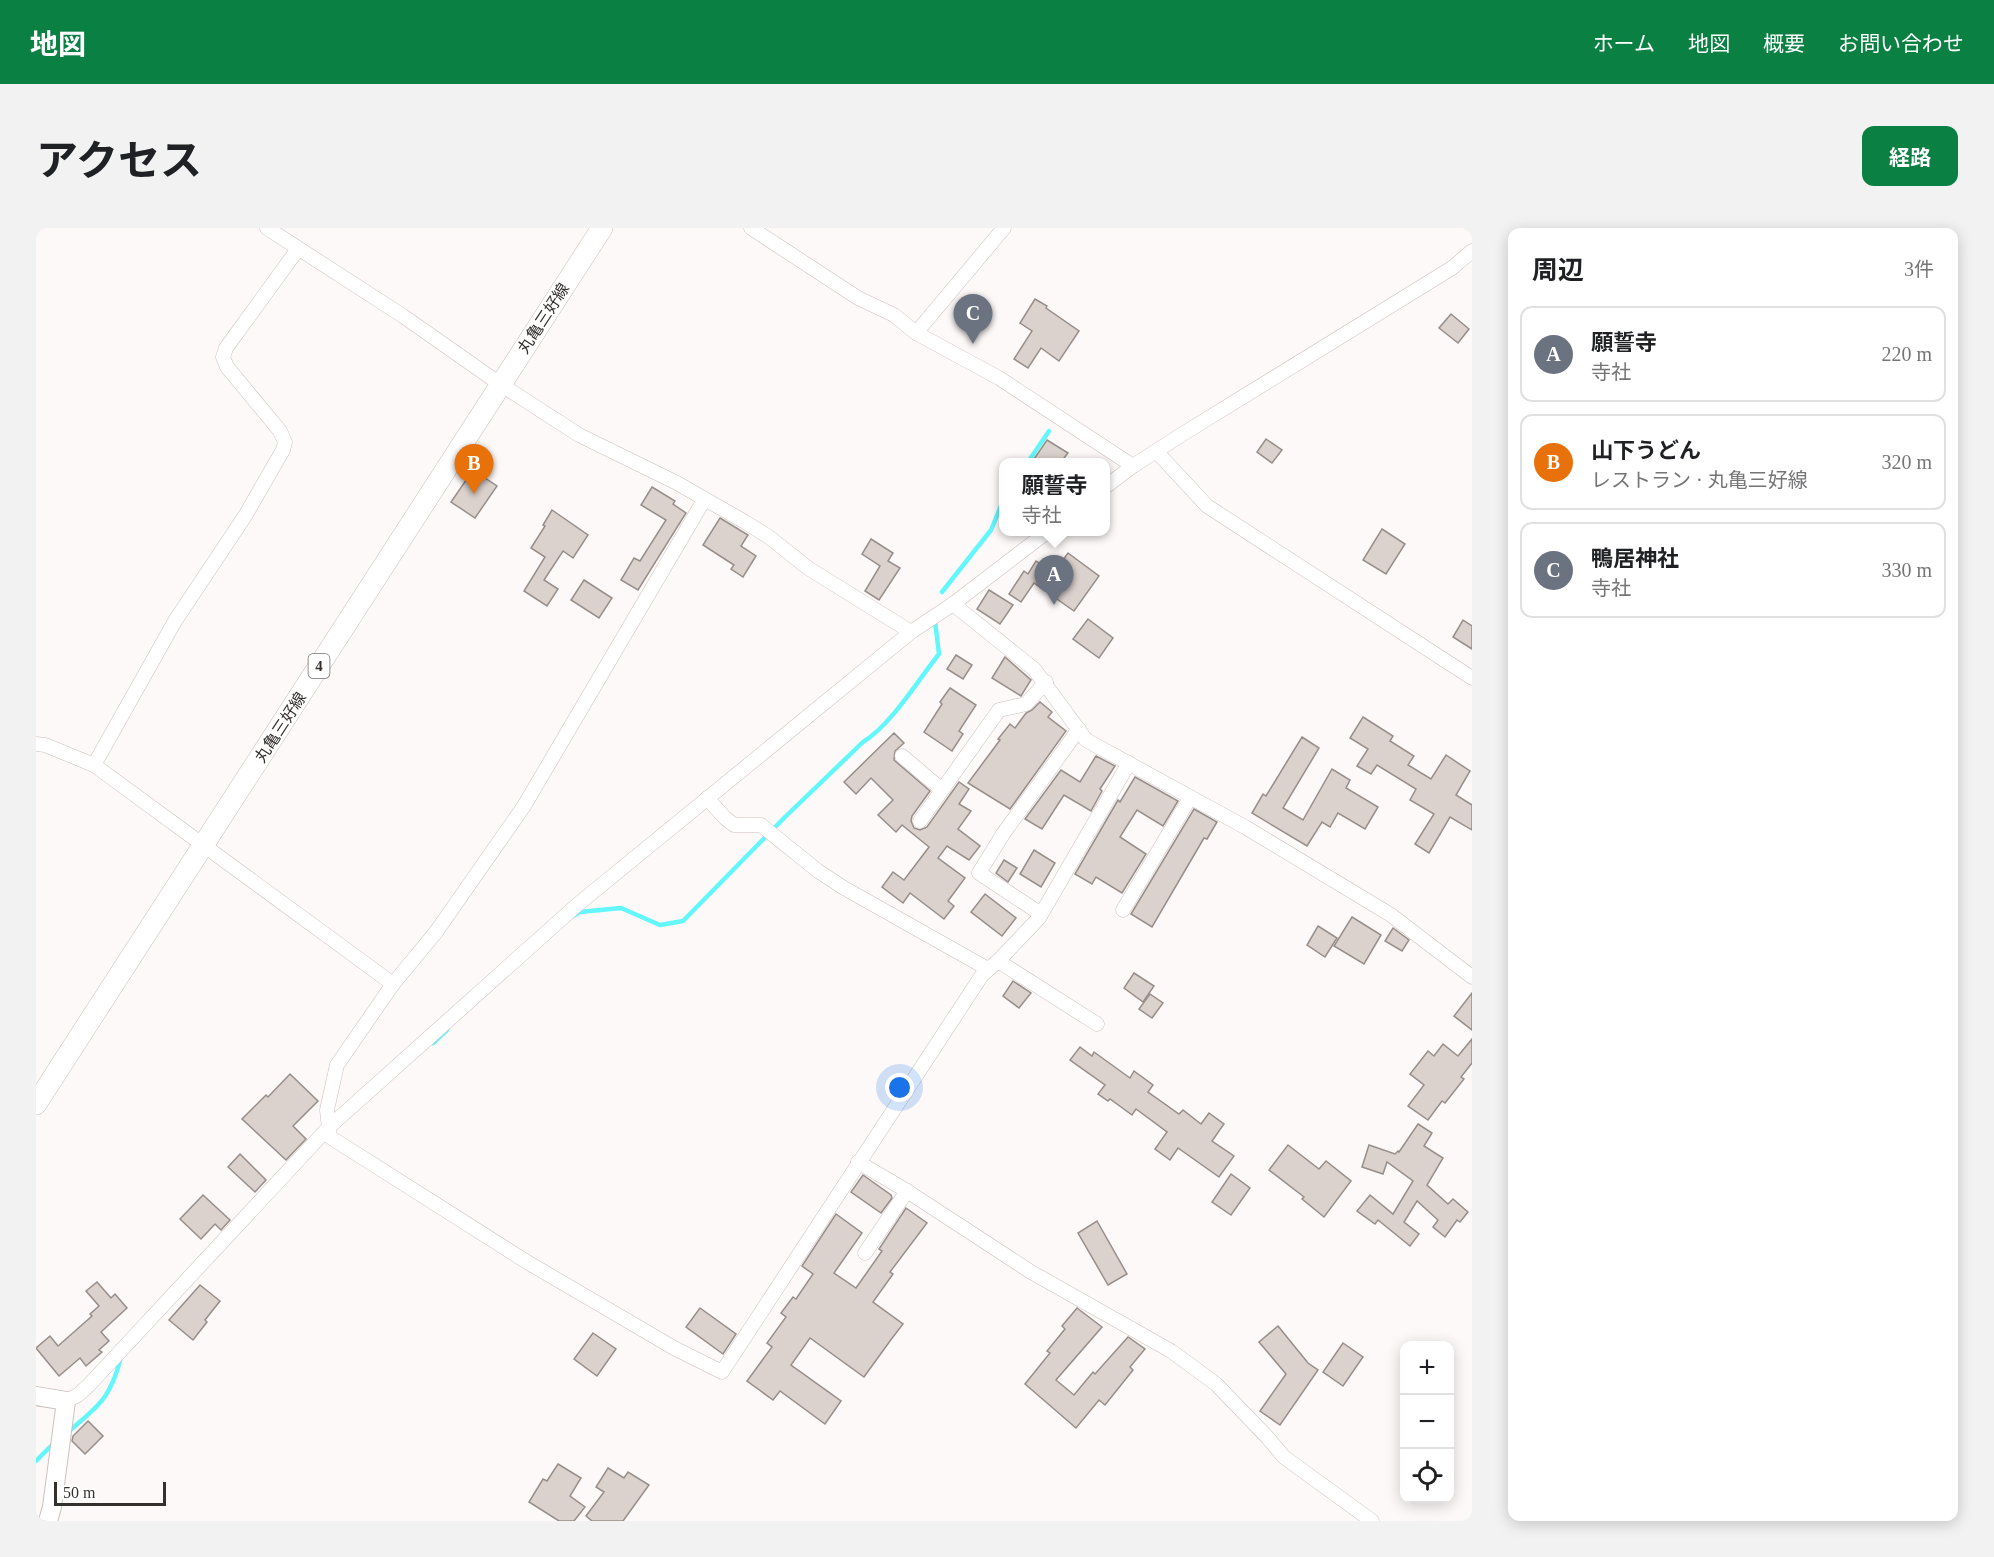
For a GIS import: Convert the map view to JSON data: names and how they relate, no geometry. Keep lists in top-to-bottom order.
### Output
{
  "streets": {
    "main road": ["丸亀三好線", "4"]
  },
  "scale_bar": "50 m",
  "page": {
    "header": "地図",
    "nav": [
      "ホーム",
      "地図",
      "概要",
      "お問い合わせ"
    ],
    "title": "アクセス",
    "buttons": "経路",
    "heading": ["周辺", "3件"],
    "pins": ["C", "B", "A"],
    "list": [
      {
        "mark": "A",
        "name": "願誓寺",
        "note": "寺社",
        "value": "220 m"
      },
      {
        "mark": "B",
        "name": "山下うどん",
        "note": "レストラン · 丸亀三好線",
        "value": "320 m"
      },
      {
        "mark": "C",
        "name": "鴨居神社",
        "note": "寺社",
        "value": "330 m"
      }
    ],
    "popup": ["願誓寺", "寺社"],
    "map_buttons": ["+", "−"],
    "scale": "50 m"
  }
}
